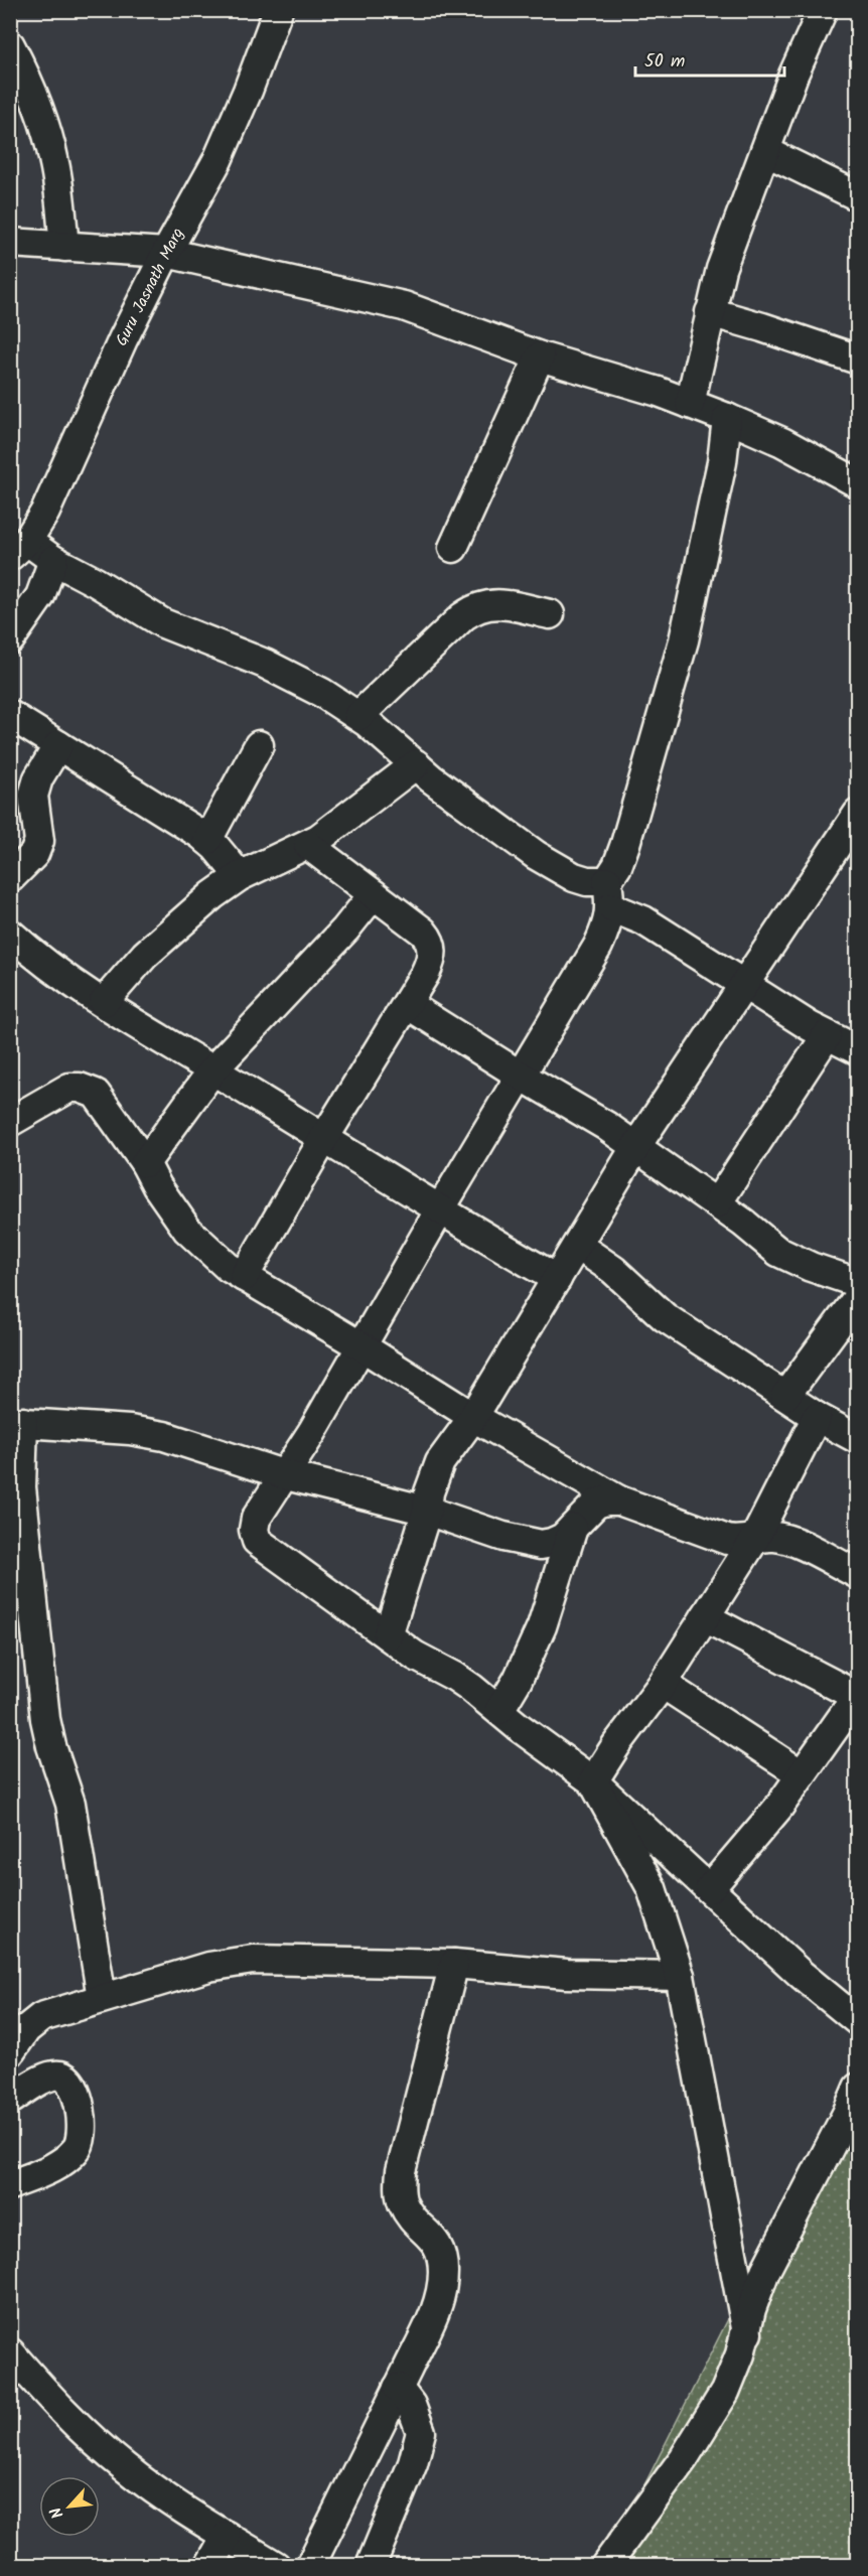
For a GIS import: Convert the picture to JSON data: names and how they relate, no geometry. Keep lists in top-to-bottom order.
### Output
{
  "streets": {
    "street": ["Guru Jasnath Marg"]
  },
  "scale_bar": "50 m",
  "north": "bottom left"
}
